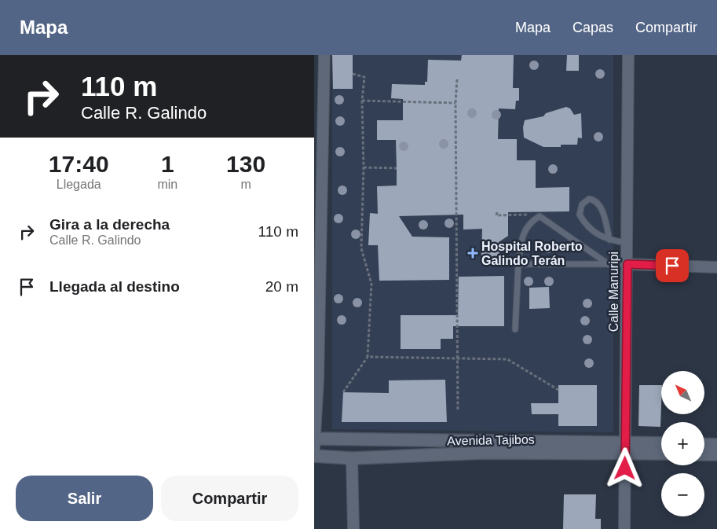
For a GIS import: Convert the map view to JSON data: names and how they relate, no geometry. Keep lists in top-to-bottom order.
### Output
{
  "streets": {
    "main road": ["Avenida Tajibos"],
    "street": ["Calle Manuripi"]
  },
  "crossings": [
    ["Calle Manuripi", "Avenida Tajibos"]
  ],
  "places": {
    "health": ["Hospital Roberto Galindo Terán"]
  },
  "north": "top left",
  "page": {
    "header": "Mapa",
    "nav": ["Mapa", "Capas", "Compartir"],
    "turn": ["110 m", "Calle R. Galindo"],
    "eta": [
      "17:40",
      "Llegada",
      "1",
      "min",
      "130",
      "m"
    ],
    "list": [
      {
        "name": "Gira a la derecha",
        "note": "Calle R. Galindo",
        "value": "110 m"
      },
      {
        "name": "Llegada al destino",
        "value": "20 m"
      }
    ],
    "map_buttons": ["+", "−"],
    "buttons": ["Salir", "Compartir"]
  }
}
